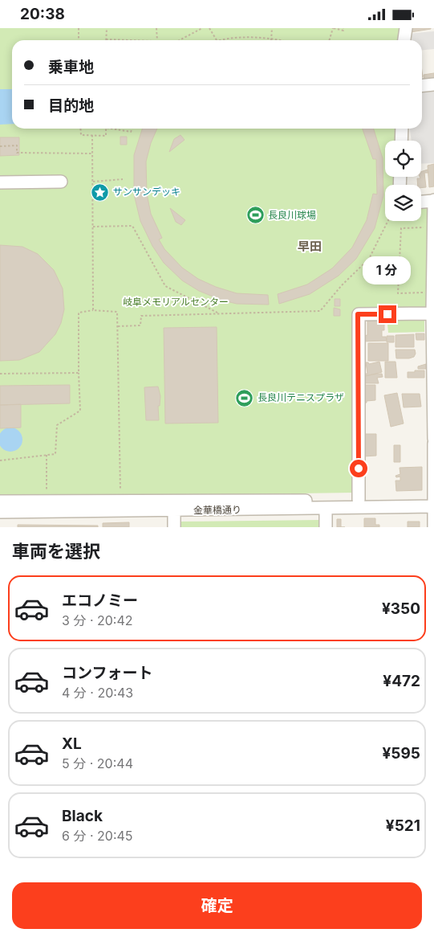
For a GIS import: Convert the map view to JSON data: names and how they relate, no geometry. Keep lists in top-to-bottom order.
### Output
{
  "streets": {
    "street": ["金華橋通り"]
  },
  "districts": ["早田"],
  "parks": ["岐阜メモリアルセンター"],
  "places": {
    "place": ["サンサンデッキ"],
    "sports": ["長良川球場", "長良川テニスプラザ"]
  },
  "page": {
    "status": "20:38",
    "banner": ["乗車地", "目的地"],
    "bubble": "1 分",
    "heading": "車両を選択",
    "list": [
      {
        "name": "エコノミー",
        "note": "3 分 · 20:42",
        "value": "¥350"
      },
      {
        "name": "コンフォート",
        "note": "4 分 · 20:43",
        "value": "¥472"
      },
      {
        "name": "XL",
        "note": "5 分 · 20:44",
        "value": "¥595"
      },
      {
        "name": "Black",
        "note": "6 分 · 20:45",
        "value": "¥521"
      }
    ],
    "buttons": "確定"
  }
}
